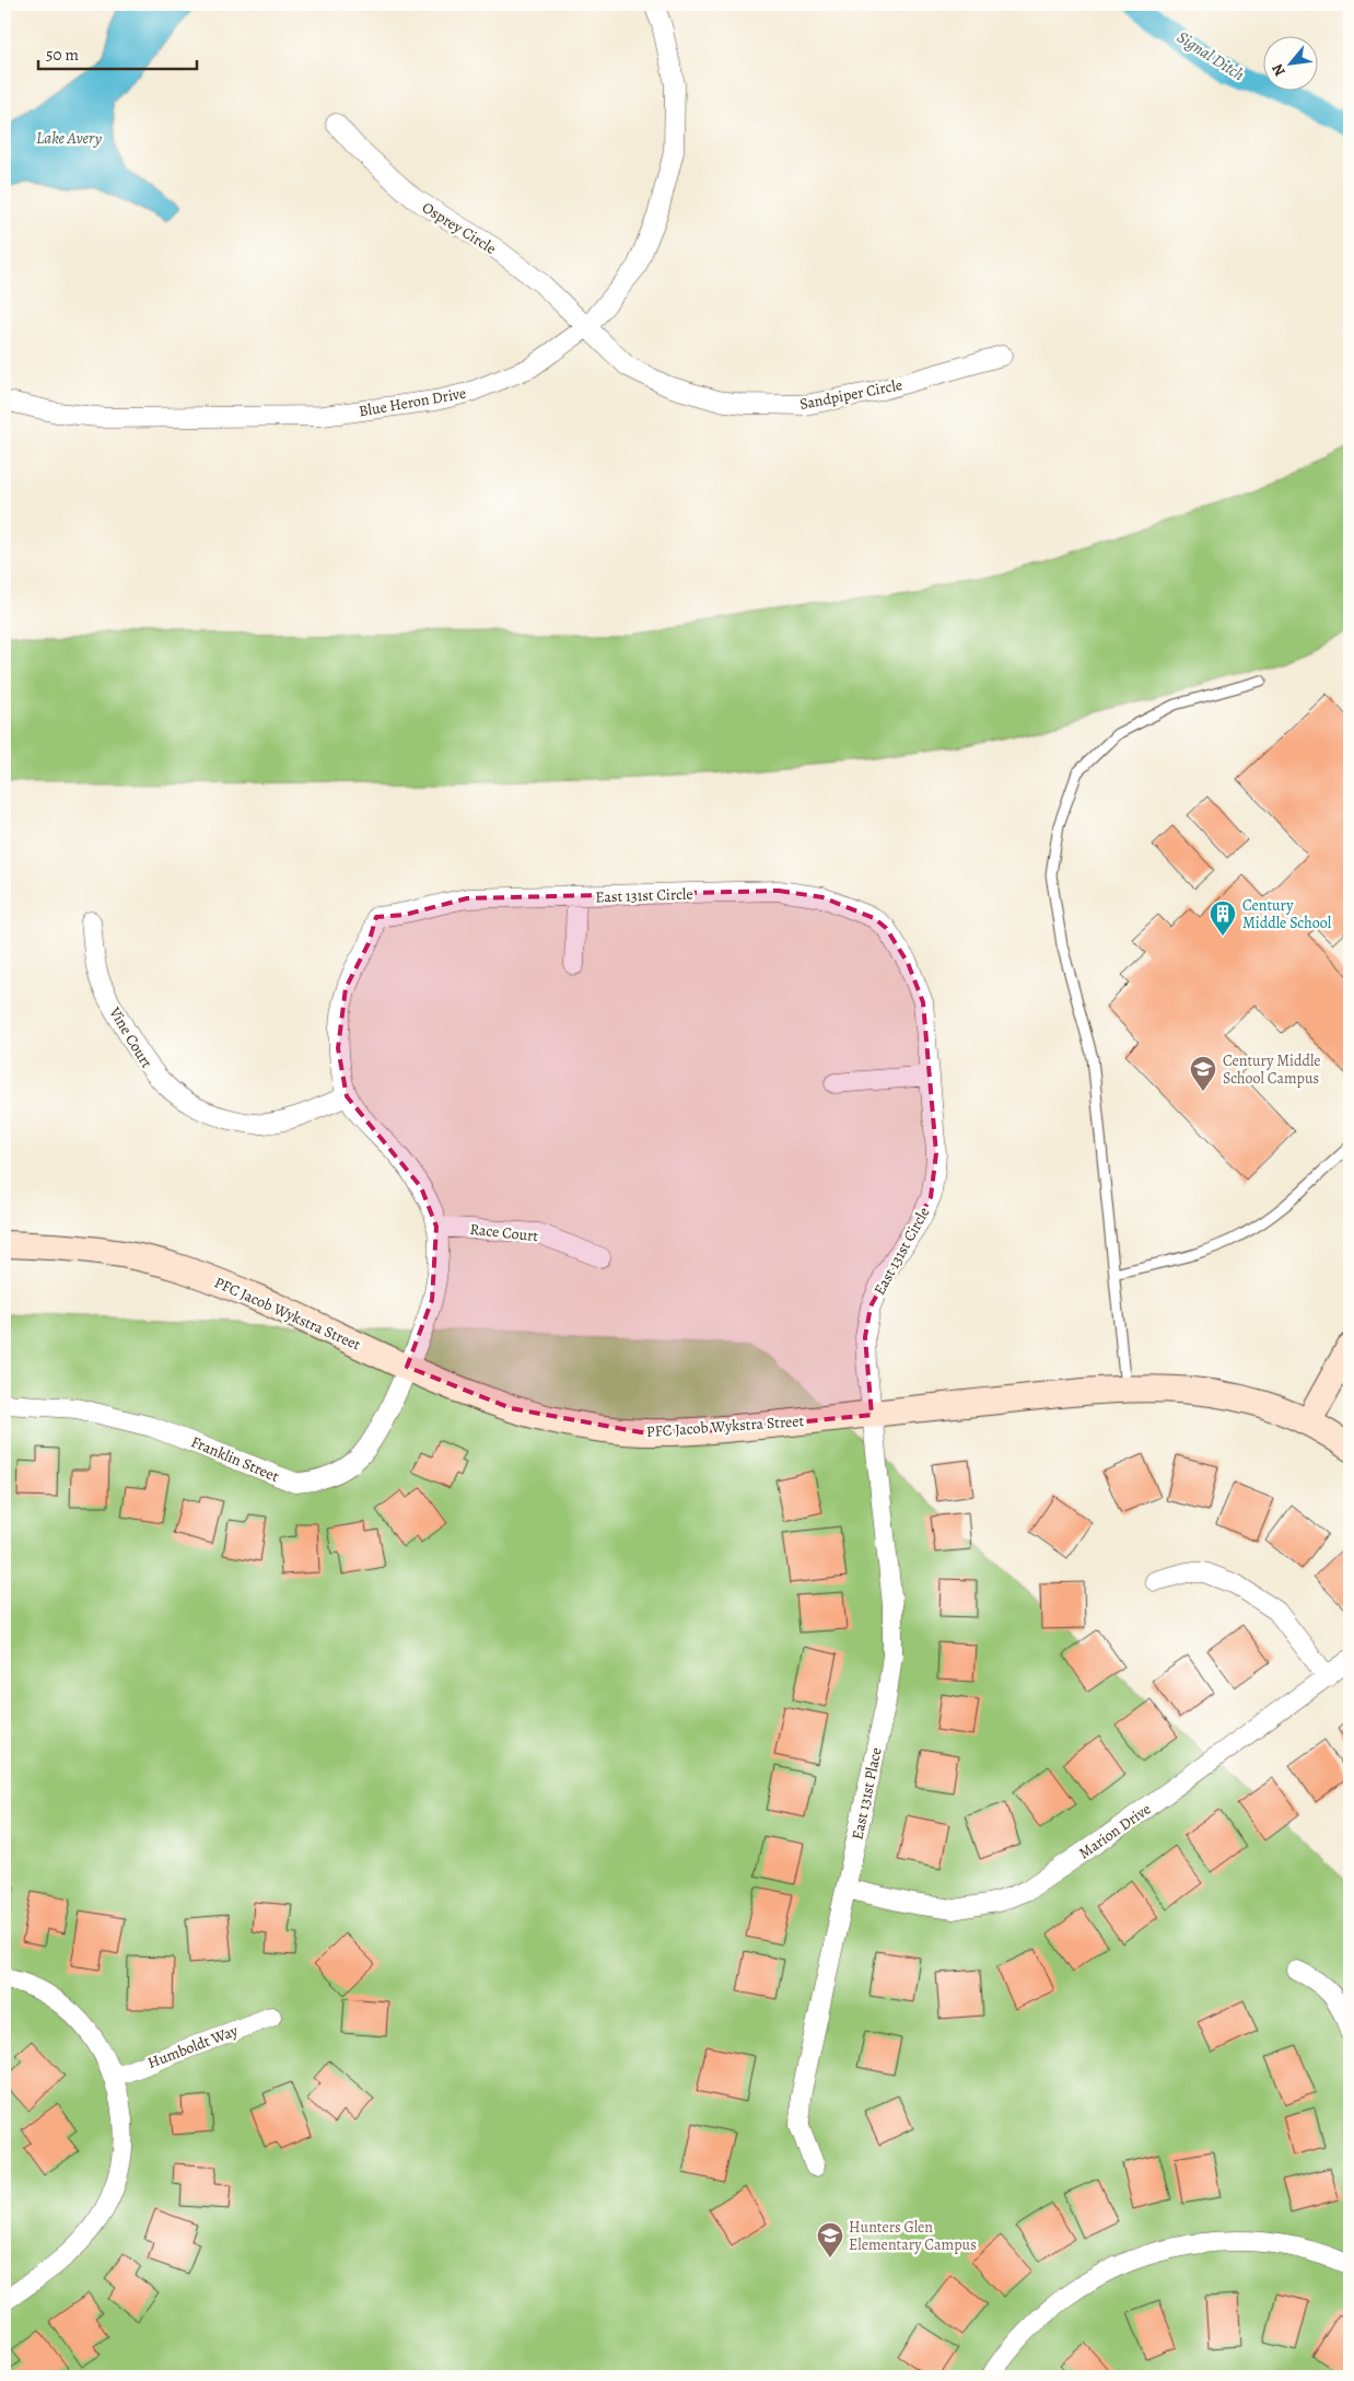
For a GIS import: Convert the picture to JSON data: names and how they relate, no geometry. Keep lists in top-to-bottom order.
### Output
{
  "streets": {
    "street": [
      "Osprey Circle",
      "Sandpiper Circle",
      "Blue Heron Drive",
      "East 131st Circle",
      "Vine Court",
      "Race Court",
      "PFC Jacob Wykstra Street",
      "Franklin Street",
      "East 131st Place",
      "Marion Drive",
      "Humboldt Way"
    ]
  },
  "crossings": [
    ["Osprey Circle", "Sandpiper Circle"],
    ["Osprey Circle", "Blue Heron Drive"],
    ["Sandpiper Circle", "Blue Heron Drive"],
    ["East 131st Circle", "Vine Court"],
    ["East 131st Circle", "Race Court"],
    ["East 131st Circle", "PFC Jacob Wykstra Street"],
    ["East 131st Circle", "Franklin Street"],
    ["East 131st Circle", "East 131st Place"],
    ["PFC Jacob Wykstra Street", "Franklin Street"],
    ["PFC Jacob Wykstra Street", "East 131st Place"],
    ["East 131st Place", "Marion Drive"]
  ],
  "water": ["Signal Ditch", "Lake Avery"],
  "places": {
    "building": ["Century Middle School"],
    "school or university": ["Century Middle School Campus", "Hunters Glen Elementary Campus"]
  },
  "scale_bar": "50 m",
  "north": "bottom left"
}
